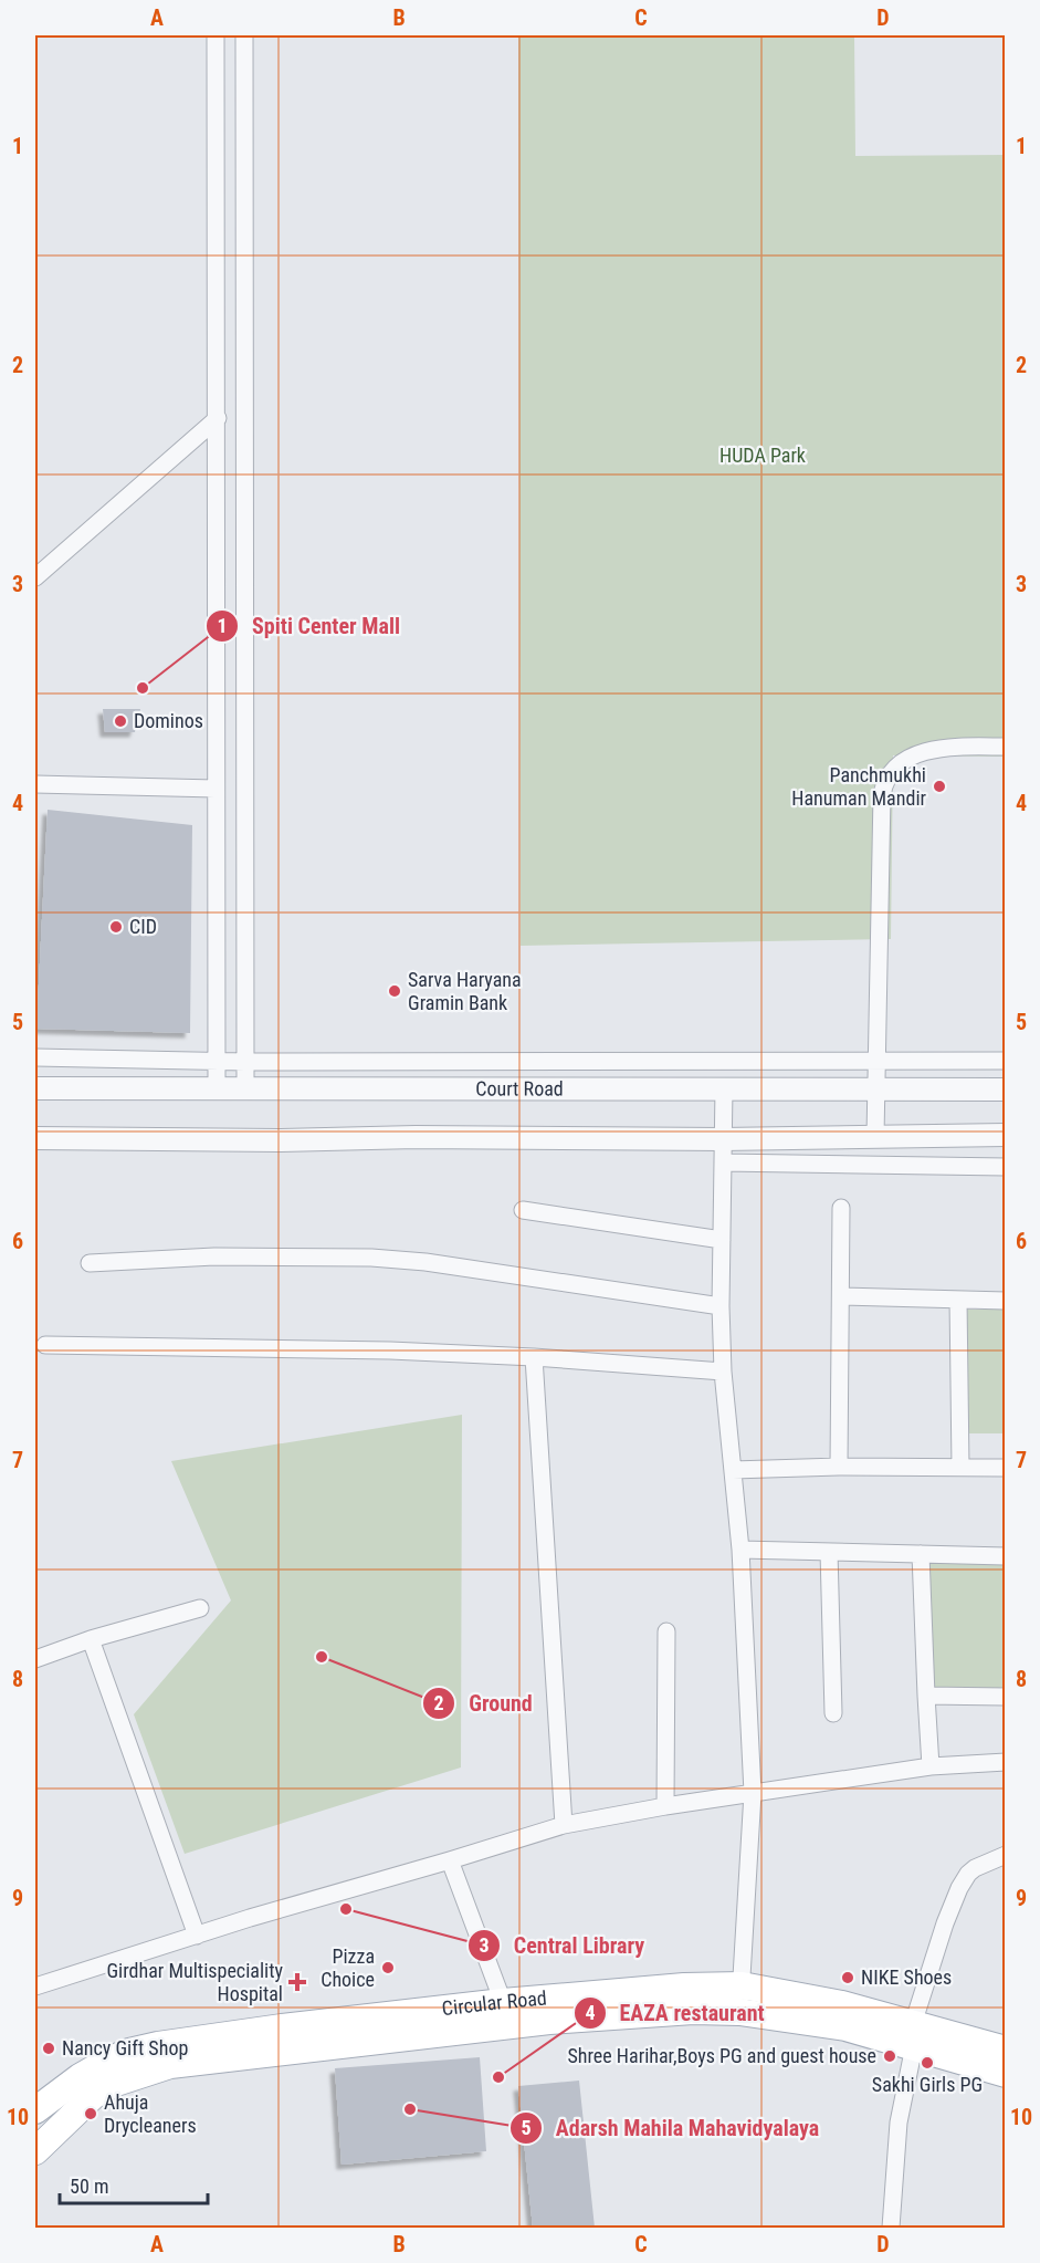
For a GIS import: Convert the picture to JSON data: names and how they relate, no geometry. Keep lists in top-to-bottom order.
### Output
{
  "streets": {
    "main road": ["Circular Road"],
    "street": ["Court Road"]
  },
  "parks": ["HUDA Park"],
  "places": {
    "other": [
      "Spiti Center Mall",
      "Dominos",
      "Panchmukhi Hanuman Mandir",
      "CID",
      "Sarva Haryana Gramin Bank",
      "Ground",
      "Central Library",
      "Pizza Choice",
      "NIKE Shoes",
      "Nancy Gift Shop",
      "Shree Harihar,Boys PG and guest house",
      "Sakhi Girls PG",
      "EAZA restaurant",
      "Adarsh Mahila Mahavidyalaya",
      "Ahuja Drycleaners"
    ],
    "health": ["Girdhar Multispeciality Hospital"]
  },
  "scale_bar": "50 m",
  "grid": {
    "columns": [
      "A",
      "B",
      "C",
      "D"
    ],
    "rows": [
      "1",
      "2",
      "3",
      "4",
      "5",
      "6",
      "7",
      "8",
      "9",
      "10"
    ]
  }
}
